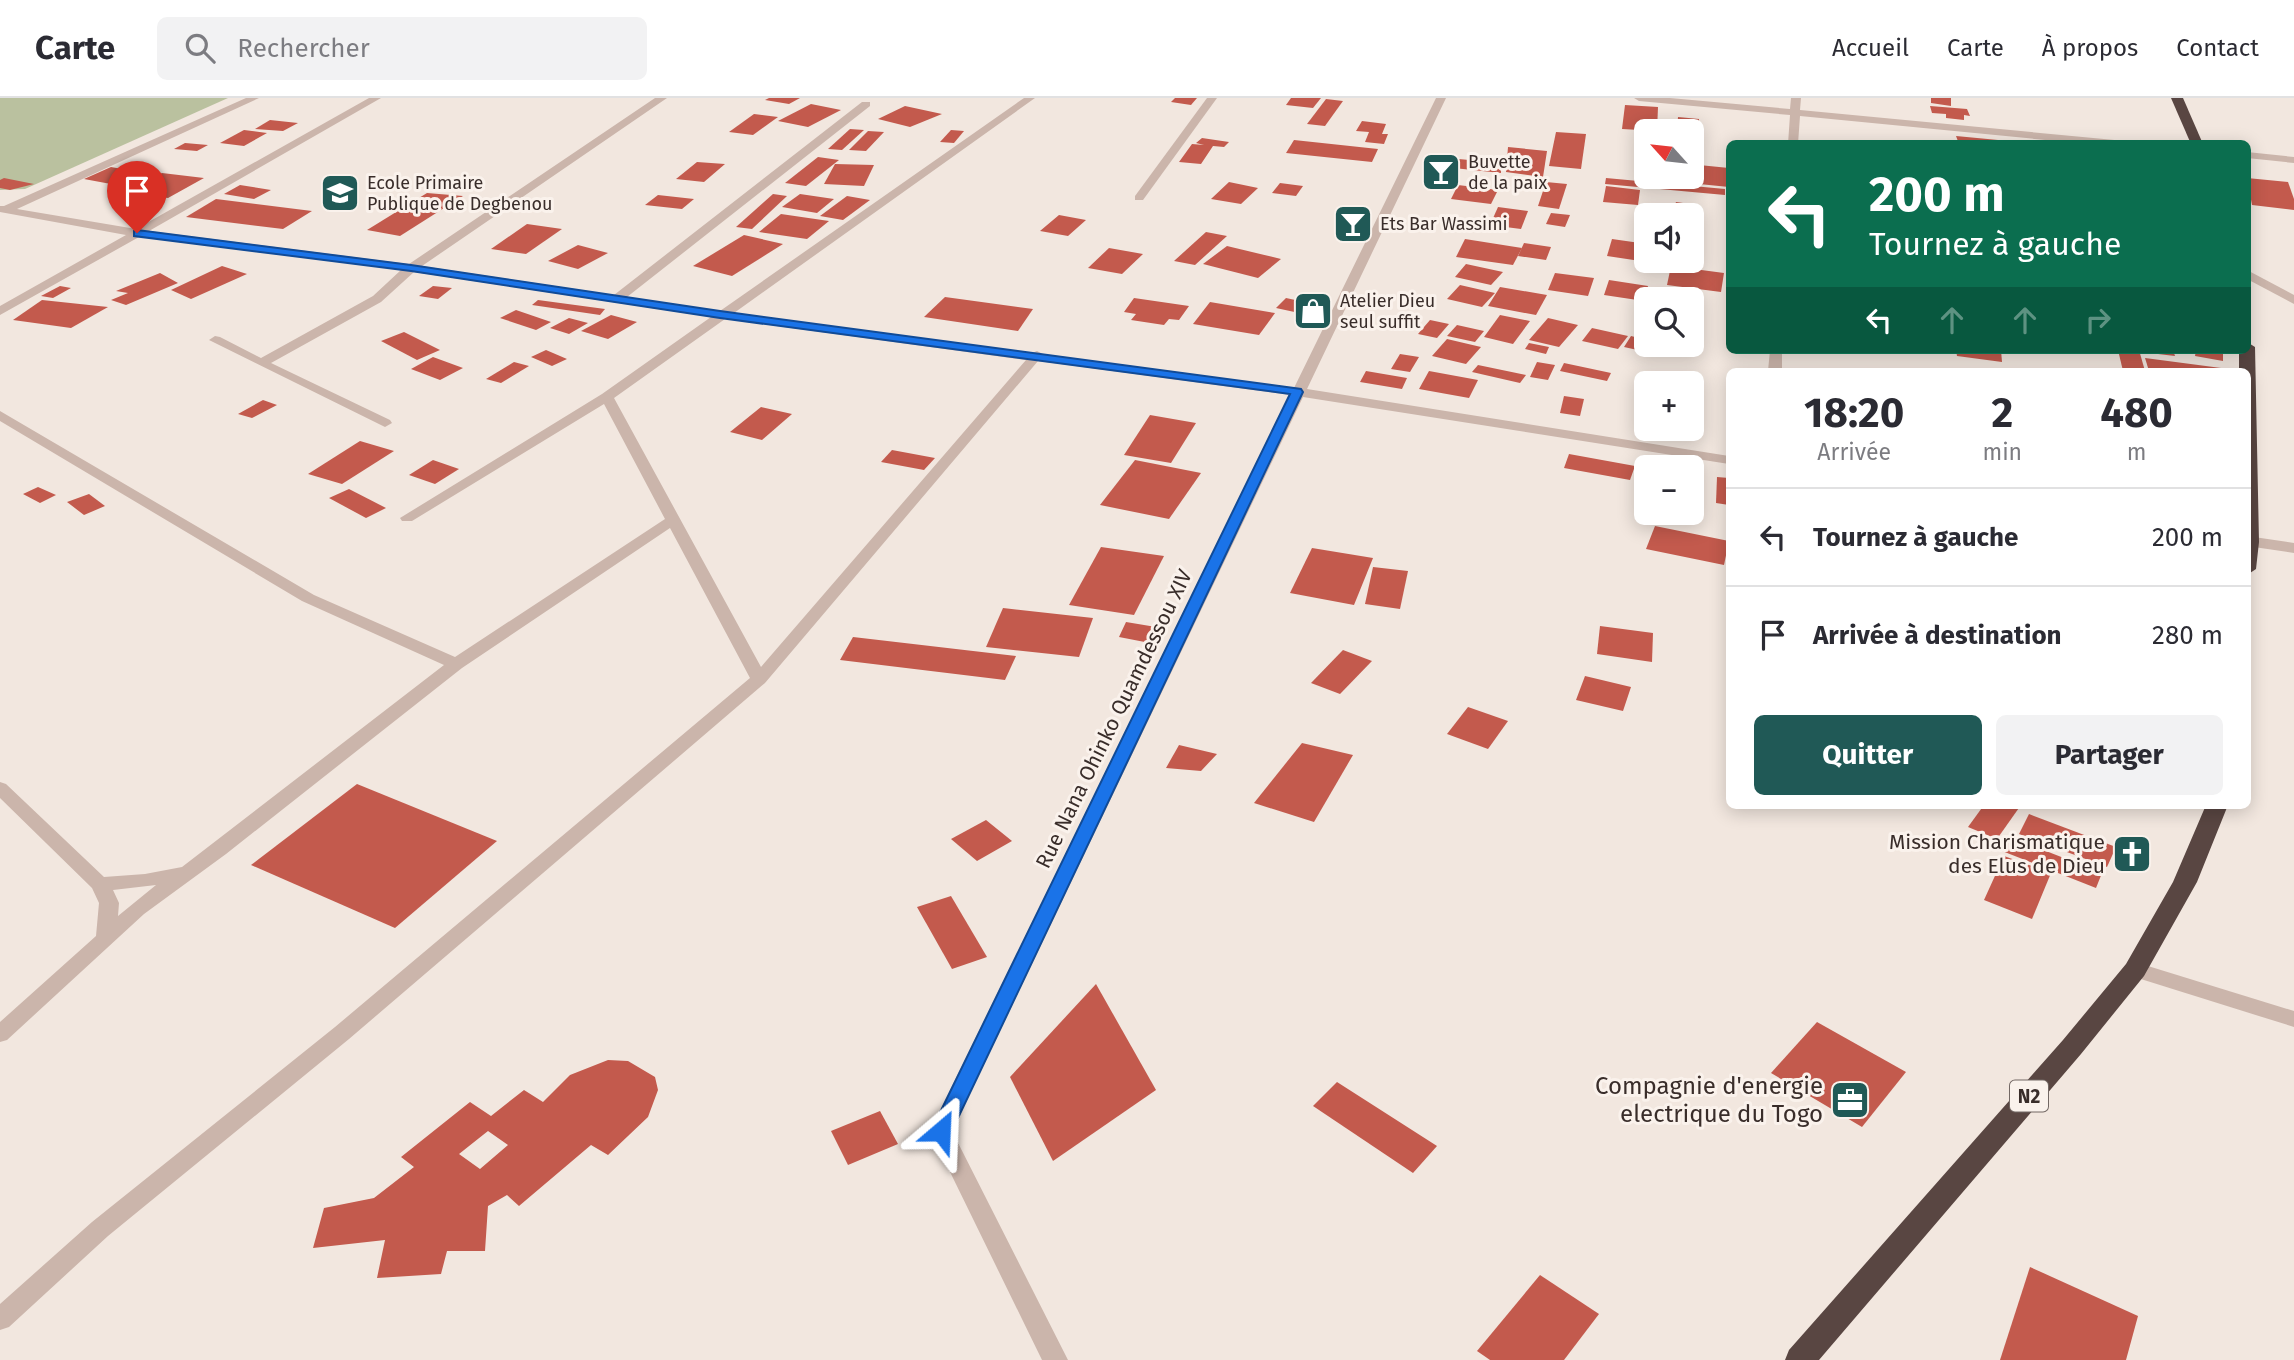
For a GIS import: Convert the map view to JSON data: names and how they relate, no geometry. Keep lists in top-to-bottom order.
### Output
{
  "streets": {
    "highway": ["N2"],
    "street": ["Rue Nana Ohinko Quamdessou XIV"]
  },
  "places": {
    "bar": ["Buvette de la paix", "Ets Bar Wassimi"],
    "school or university": ["Ecole Primaire Publique de Degbenou"],
    "shop": ["Atelier Dieu seul suffit"],
    "church": ["Mission Charismatique des Elus de Dieu"],
    "office": ["Compagnie d'energie electrique du Togo"]
  },
  "north": "top left",
  "page": {
    "header": "Carte",
    "search": "Rechercher",
    "nav": [
      "Accueil",
      "Carte",
      "À propos",
      "Contact"
    ],
    "map_buttons": ["+", "−"],
    "turn": ["200 m", "Tournez à gauche"],
    "eta": [
      "18:20",
      "Arrivée",
      "2",
      "min",
      "480",
      "m"
    ],
    "list": [
      {
        "name": "Tournez à gauche",
        "value": "200 m"
      },
      {
        "name": "Arrivée à destination",
        "value": "280 m"
      }
    ],
    "buttons": ["Quitter", "Partager"]
  }
}
